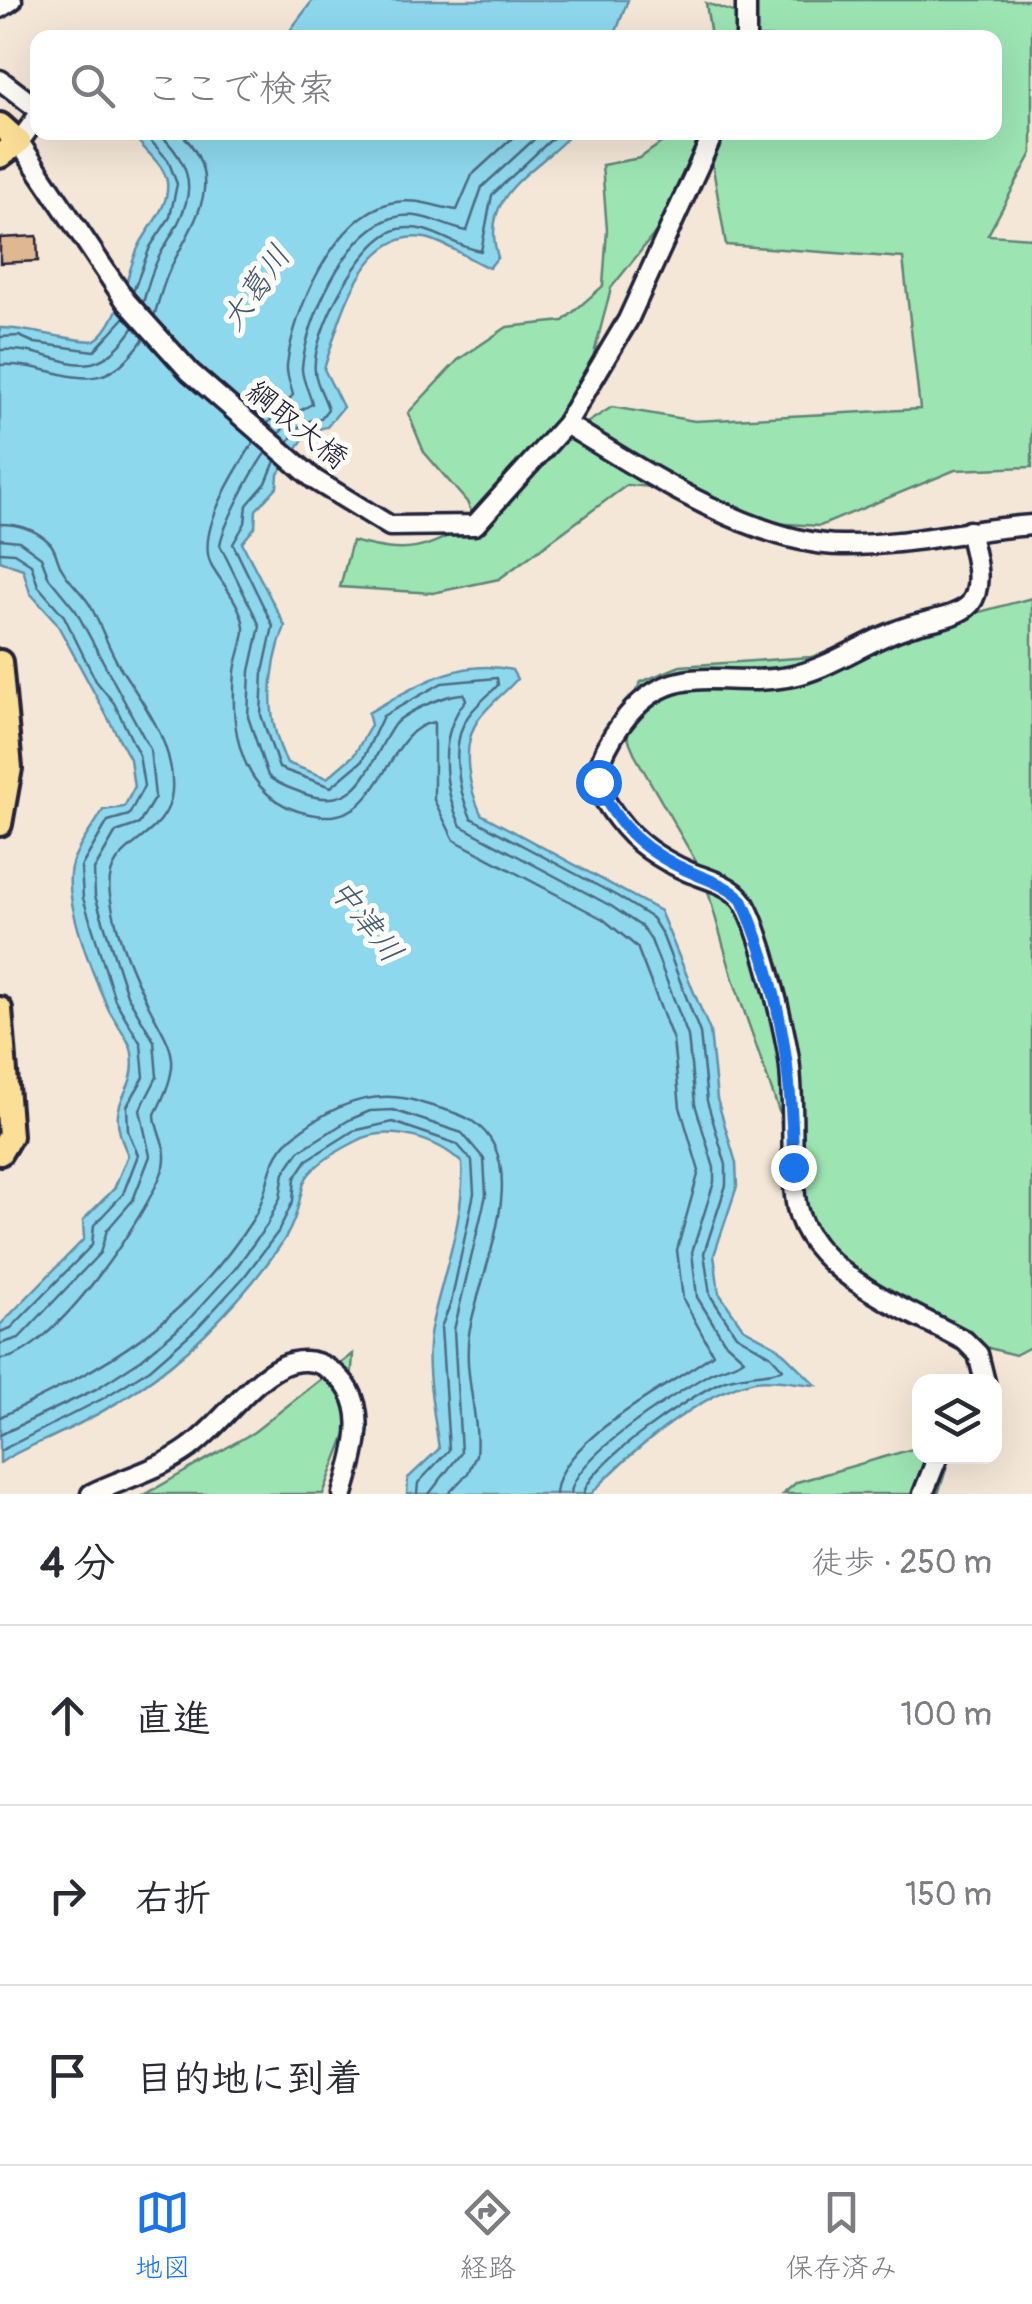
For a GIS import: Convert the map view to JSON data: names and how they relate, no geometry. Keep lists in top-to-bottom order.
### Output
{
  "streets": {
    "street": ["綱取大橋"]
  },
  "water": ["大葛川", "中津川"],
  "page": {
    "search": "ここで検索",
    "heading": ["4 分", "徒歩 · 250 m"],
    "list": [
      ["直進", "100 m"],
      ["右折", "150 m"],
      "目的地に到着"
    ],
    "nav": ["地図", "経路", "保存済み"]
  }
}
